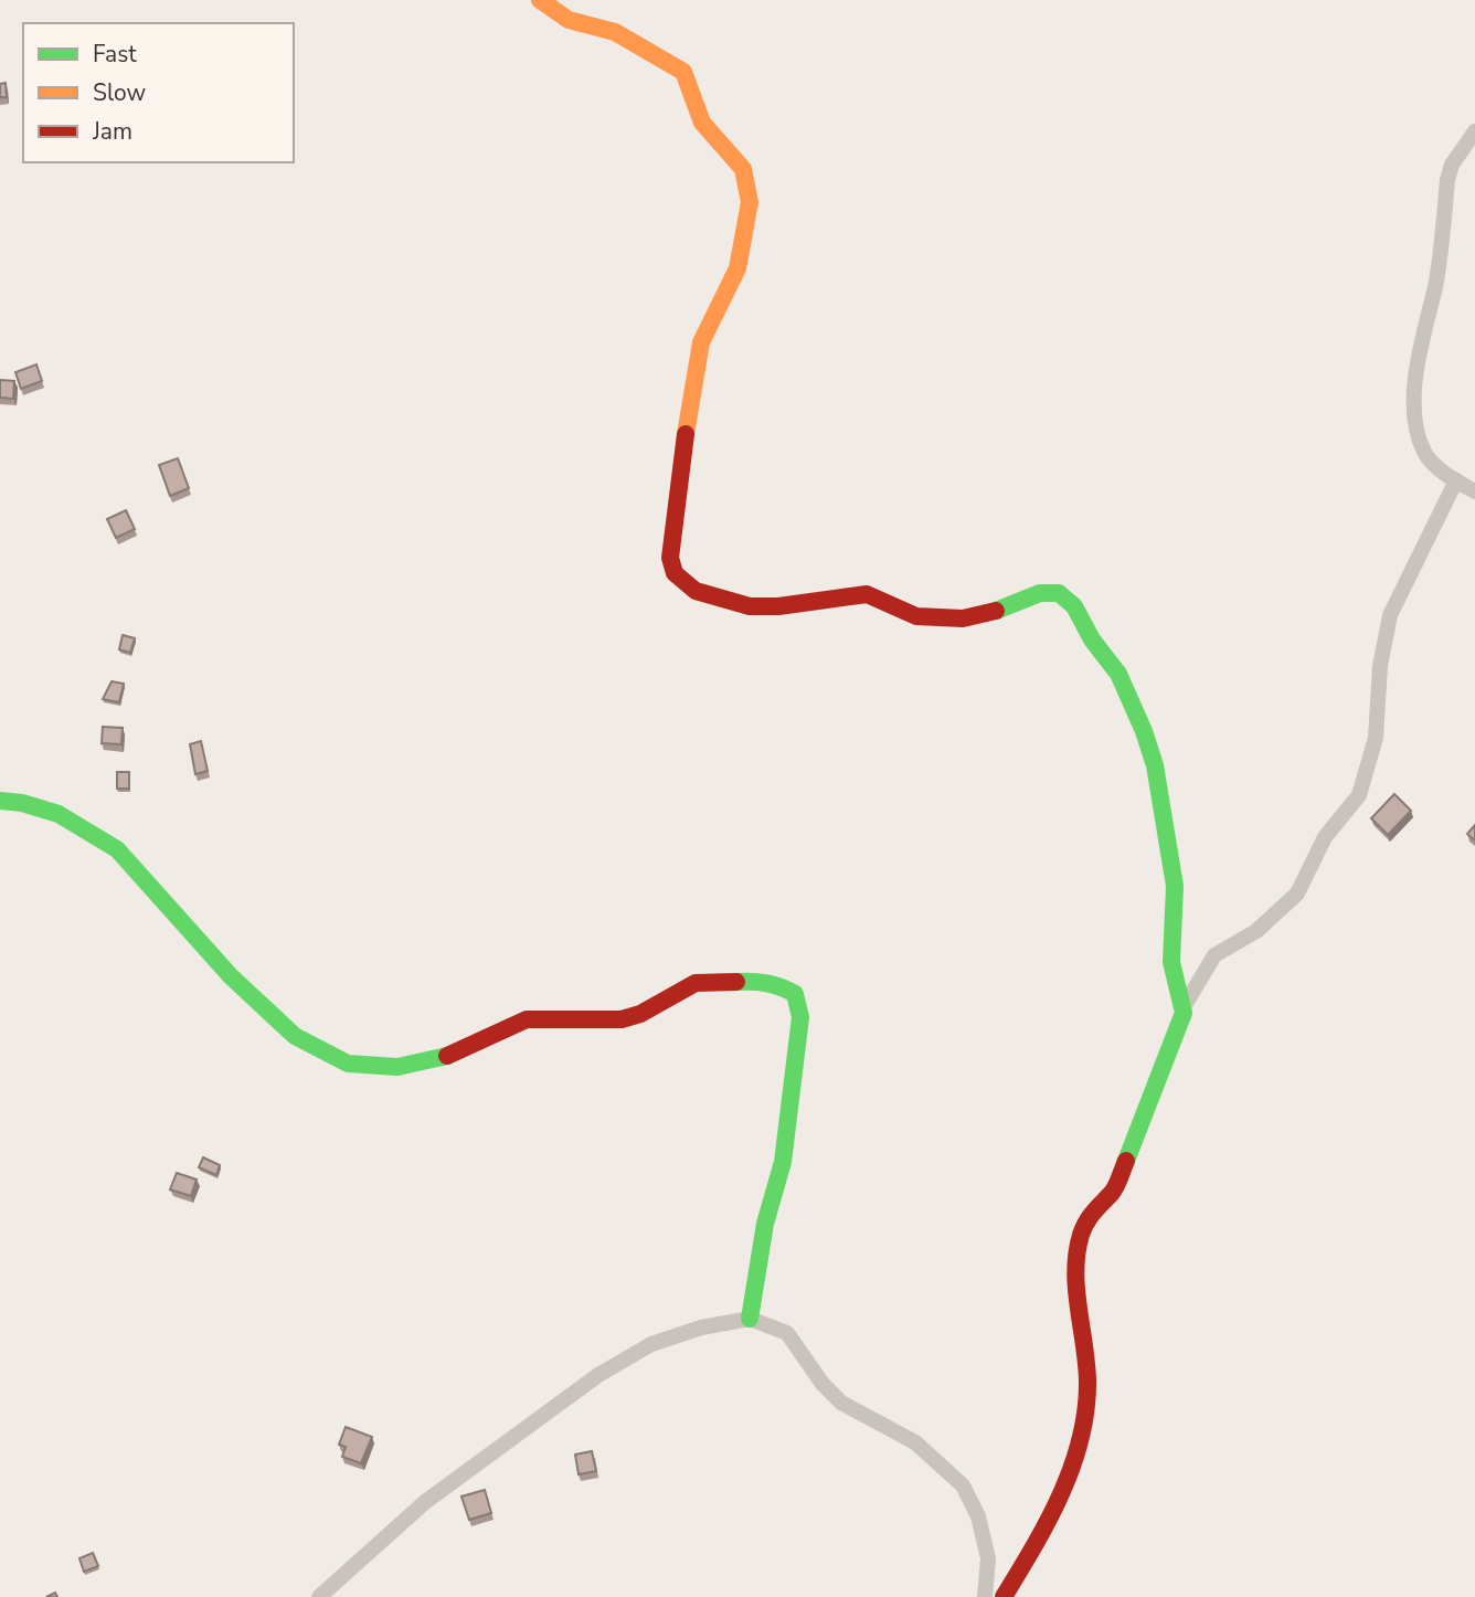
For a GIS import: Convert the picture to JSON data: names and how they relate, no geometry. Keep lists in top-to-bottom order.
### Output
{
  "legend": ["Fast", "Slow", "Jam"]
}
